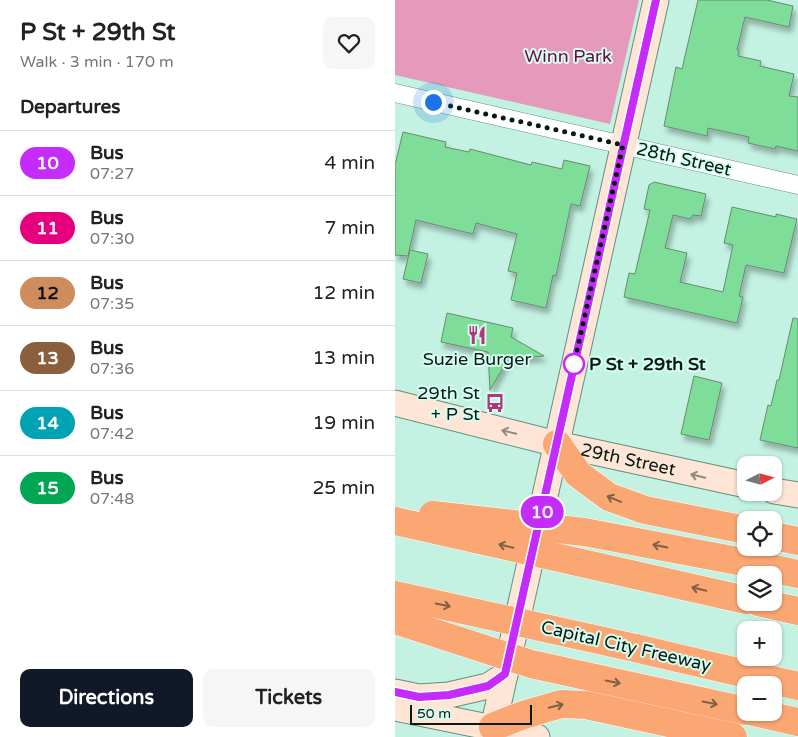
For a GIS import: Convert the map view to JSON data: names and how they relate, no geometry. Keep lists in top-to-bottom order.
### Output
{
  "streets": {
    "highway": ["Capital City Freeway"],
    "main road": ["29th Street"],
    "street": ["28th Street"]
  },
  "one_way": ["29th Street"],
  "parks": ["Winn Park"],
  "places": {
    "restaurant": ["Suzie Burger"],
    "other": ["P St + 29th St"],
    "bus stop": ["29th St + P St"]
  },
  "lines": ["bus line 10"],
  "scale_bar": "50 m",
  "north": "right",
  "page": {
    "heading": [
      ["P St + 29th St", "Walk · 3 min · 170 m"],
      "Departures"
    ],
    "on_map": "10",
    "list": [
      {
        "mark": "10",
        "name": "Bus",
        "note": "07:27",
        "value": "4 min"
      },
      {
        "mark": "11",
        "name": "Bus",
        "note": "07:30",
        "value": "7 min"
      },
      {
        "mark": "12",
        "name": "Bus",
        "note": "07:35",
        "value": "12 min"
      },
      {
        "mark": "13",
        "name": "Bus",
        "note": "07:36",
        "value": "13 min"
      },
      {
        "mark": "14",
        "name": "Bus",
        "note": "07:42",
        "value": "19 min"
      },
      {
        "mark": "15",
        "name": "Bus",
        "note": "07:48",
        "value": "25 min"
      }
    ],
    "map_buttons": ["+", "−"],
    "buttons": ["Directions", "Tickets"],
    "scale": "50 m"
  }
}
